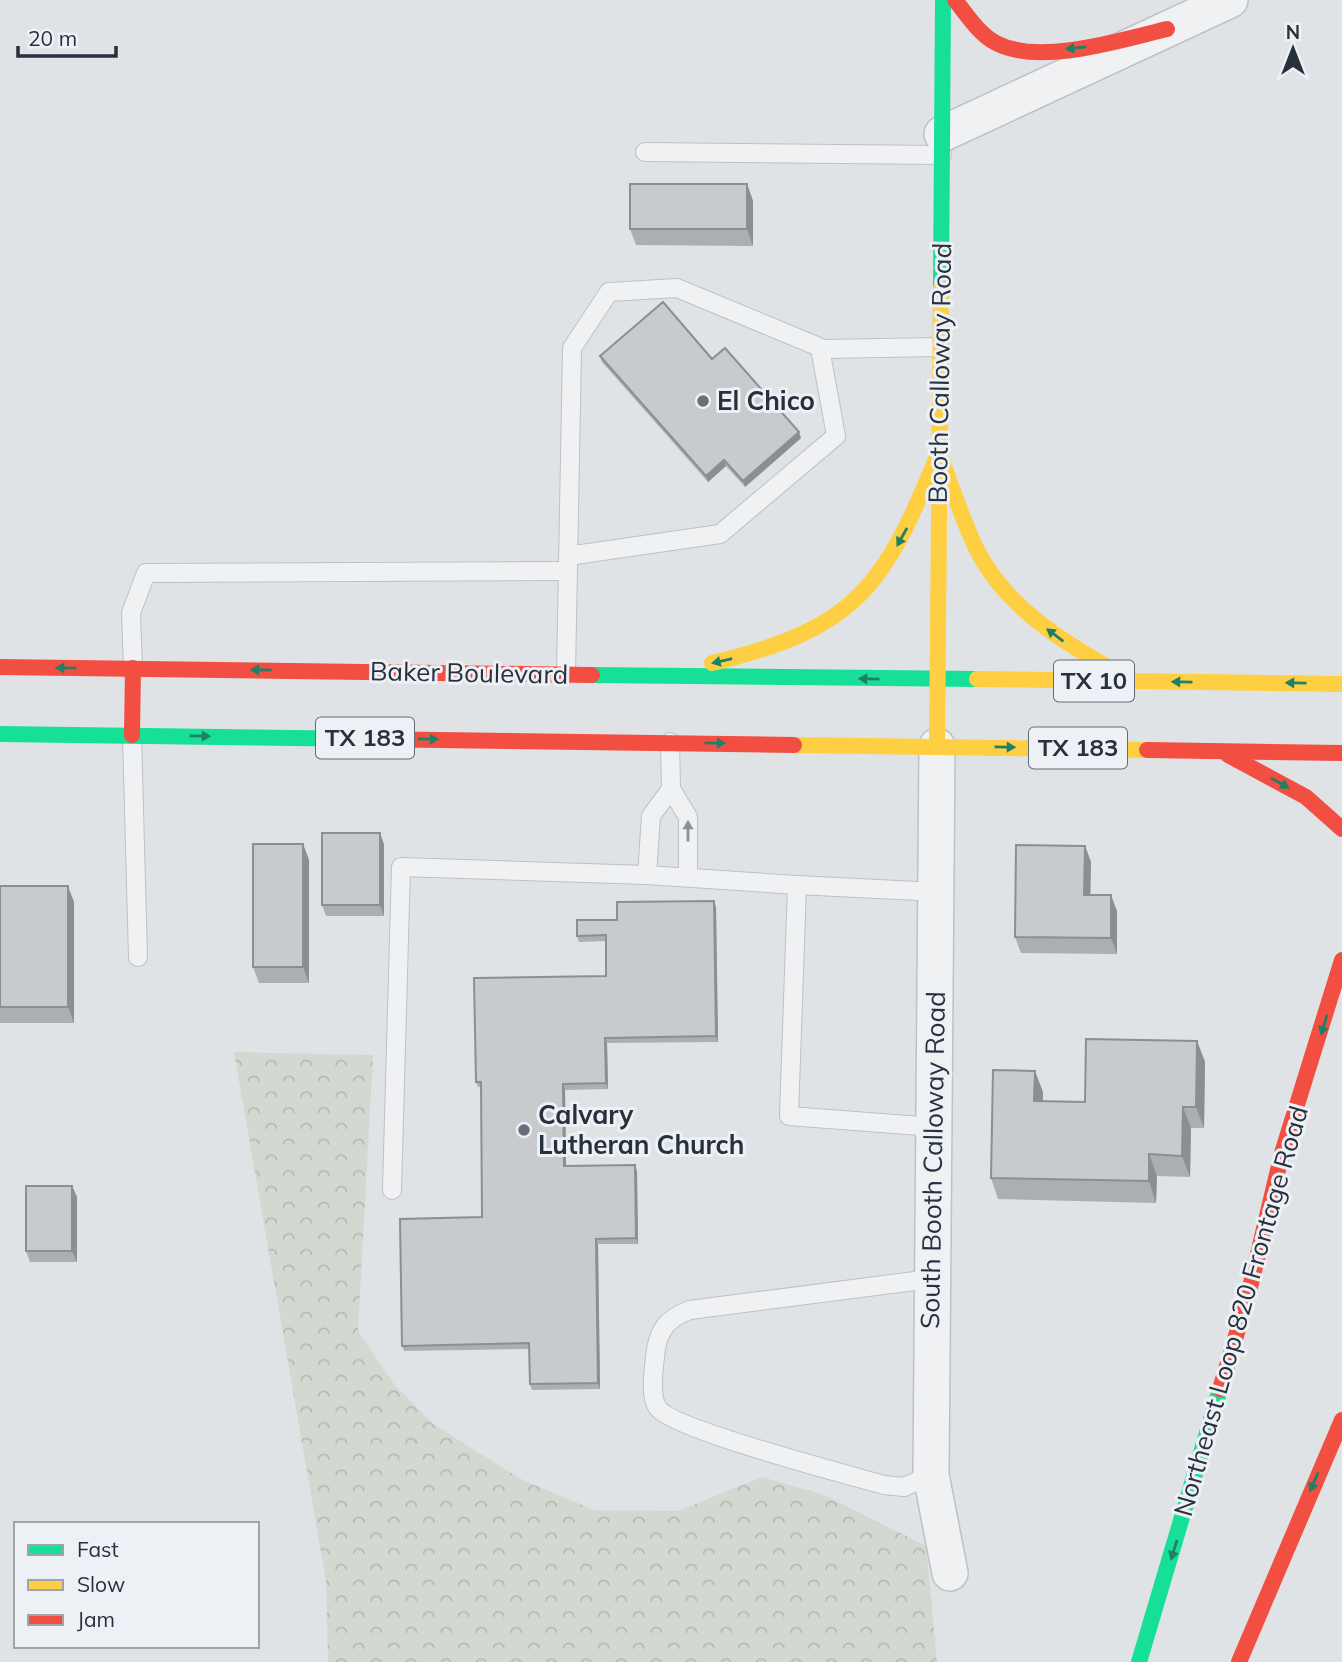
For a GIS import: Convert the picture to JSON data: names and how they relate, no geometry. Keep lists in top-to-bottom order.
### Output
{
  "streets": {
    "main road": [
      "Booth Calloway Road",
      "Baker Boulevard",
      "TX 10",
      "TX 183",
      "Northeast Loop 820 Frontage Road"
    ],
    "street": ["South Booth Calloway Road"]
  },
  "crossings": [
    ["Booth Calloway Road", "Baker Boulevard"],
    ["Booth Calloway Road", "TX 10"],
    ["Booth Calloway Road", "TX 183"],
    ["Booth Calloway Road", "South Booth Calloway Road"],
    ["Baker Boulevard", "TX 10"],
    ["TX 183", "South Booth Calloway Road"]
  ],
  "places": ["El Chico", "Calvary Lutheran Church"],
  "legend": ["Fast", "Slow", "Jam"],
  "scale_bar": "20 m",
  "north": "top"
}
